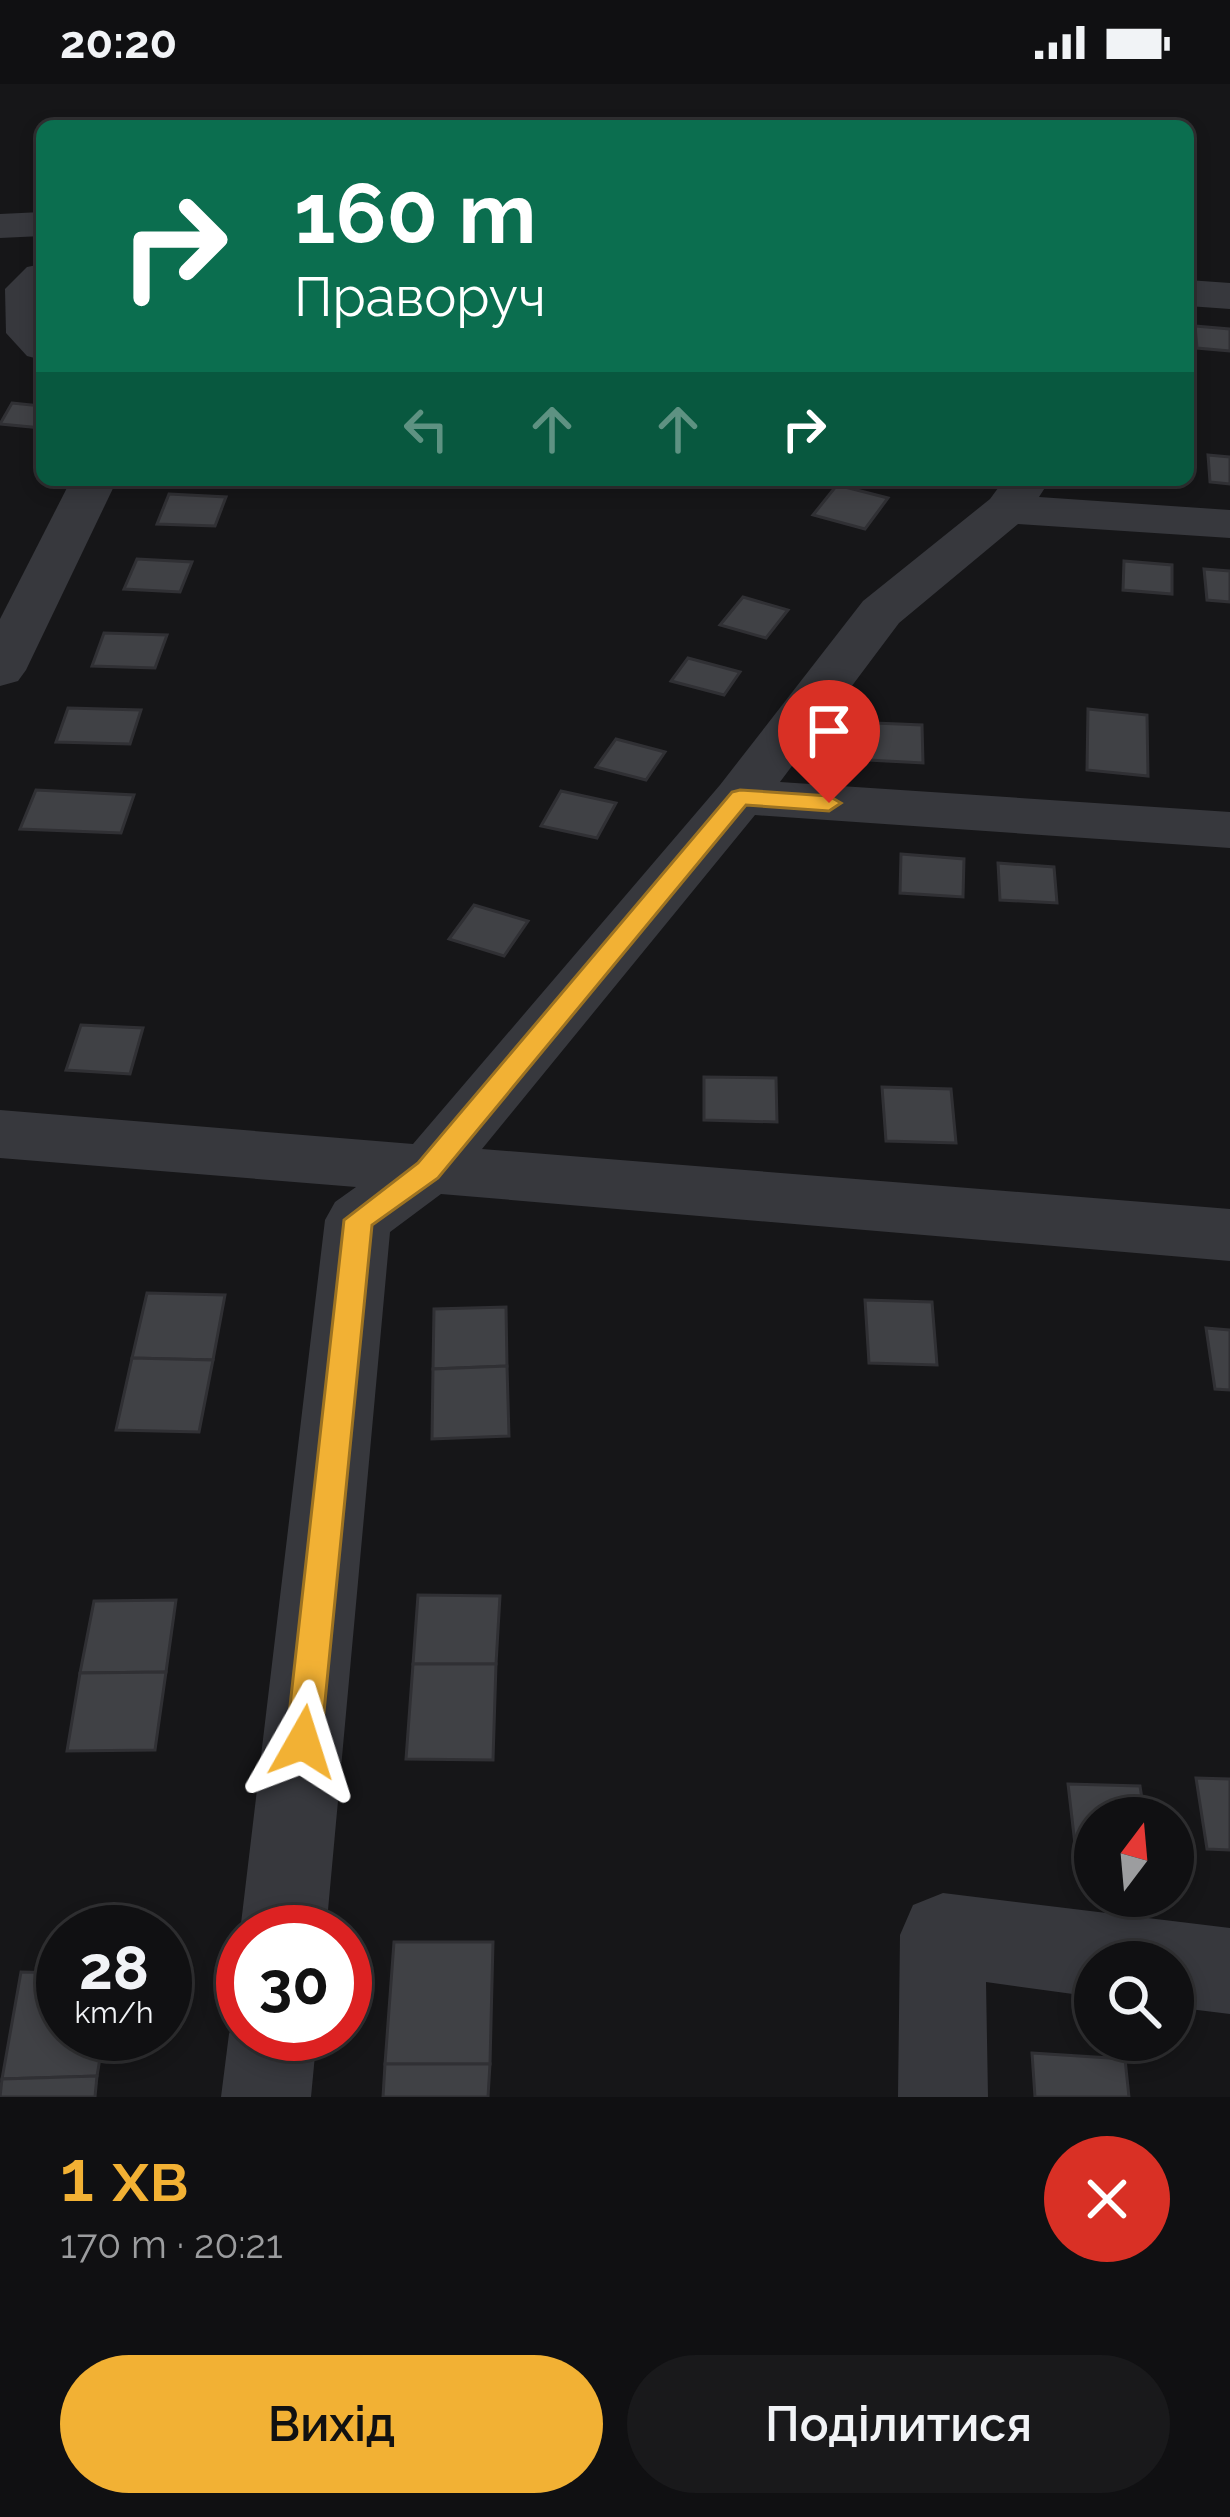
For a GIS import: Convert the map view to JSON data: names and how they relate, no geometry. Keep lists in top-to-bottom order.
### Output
{
  "north": "top",
  "page": {
    "status": "20:20",
    "turn": ["160 m", "Праворуч"],
    "speed": "28 km/h",
    "limit": "30",
    "heading": ["1 хв", "170 m · 20:21"],
    "buttons": ["Вихід", "Поділитися"]
  }
}
